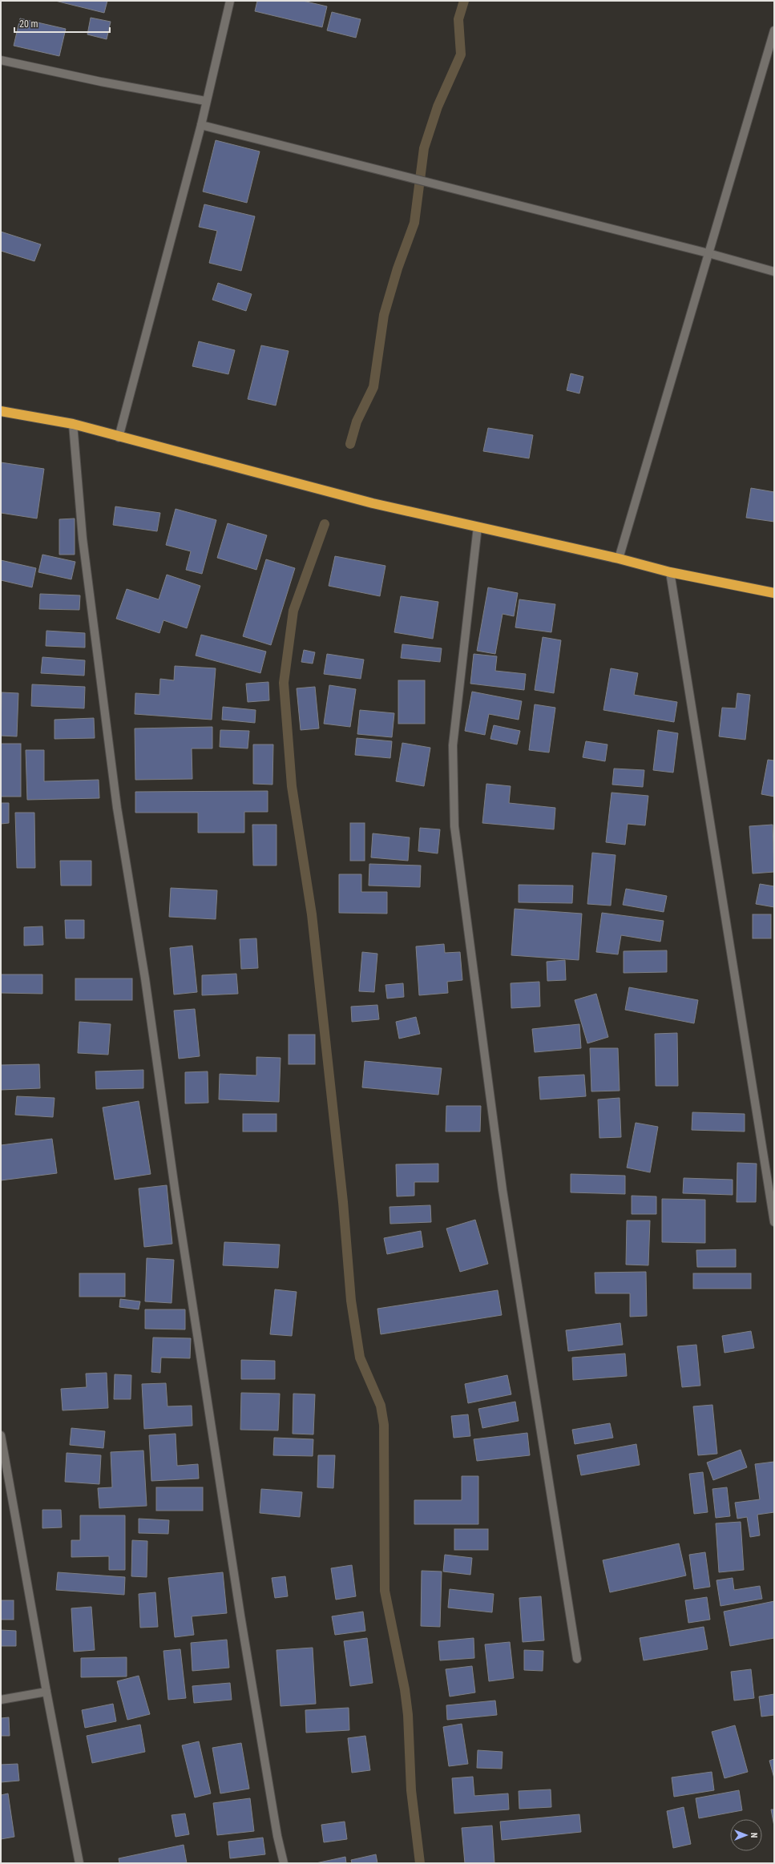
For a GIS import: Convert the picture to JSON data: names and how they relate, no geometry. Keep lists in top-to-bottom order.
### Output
{
  "scale_bar": "20 m",
  "north": "right"
}
